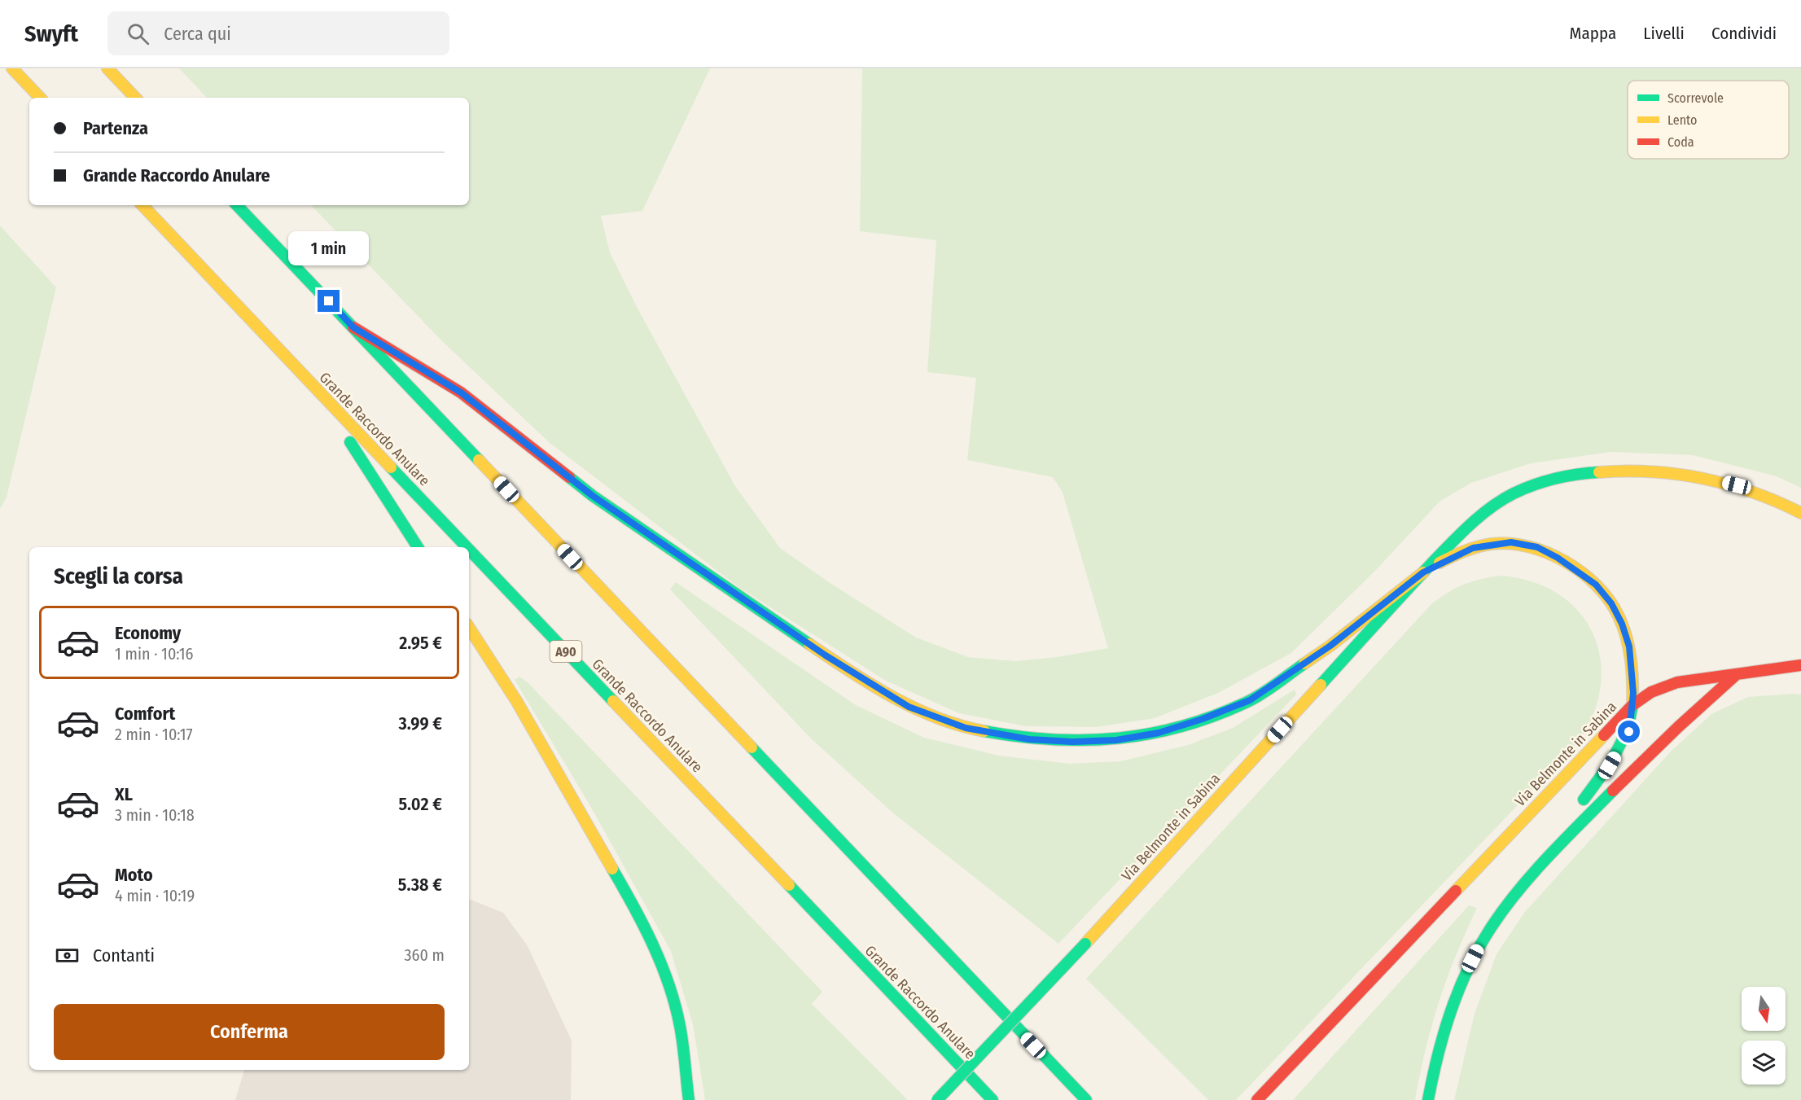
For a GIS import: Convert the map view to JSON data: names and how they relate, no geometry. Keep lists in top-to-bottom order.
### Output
{
  "streets": {
    "main road": ["Grande Raccordo Anulare", "A90", "Via Belmonte in Sabina"]
  },
  "legend": ["Scorrevole", "Lento", "Coda"],
  "north": "bottom",
  "page": {
    "header": "Swyft",
    "search": "Cerca qui",
    "nav": ["Mappa", "Livelli", "Condividi"],
    "banner": ["Partenza", "Grande Raccordo Anulare"],
    "bubble": "1 min",
    "heading": "Scegli la corsa",
    "list": [
      {
        "name": "Economy",
        "note": "1 min · 10:16",
        "value": "2.95 €"
      },
      {
        "name": "Comfort",
        "note": "2 min · 10:17",
        "value": "3.99 €"
      },
      {
        "name": "XL",
        "note": "3 min · 10:18",
        "value": "5.02 €"
      },
      {
        "name": "Moto",
        "note": "4 min · 10:19",
        "value": "5.38 €"
      }
    ],
    "pay": ["Contanti", "360 m"],
    "buttons": "Conferma"
  }
}
